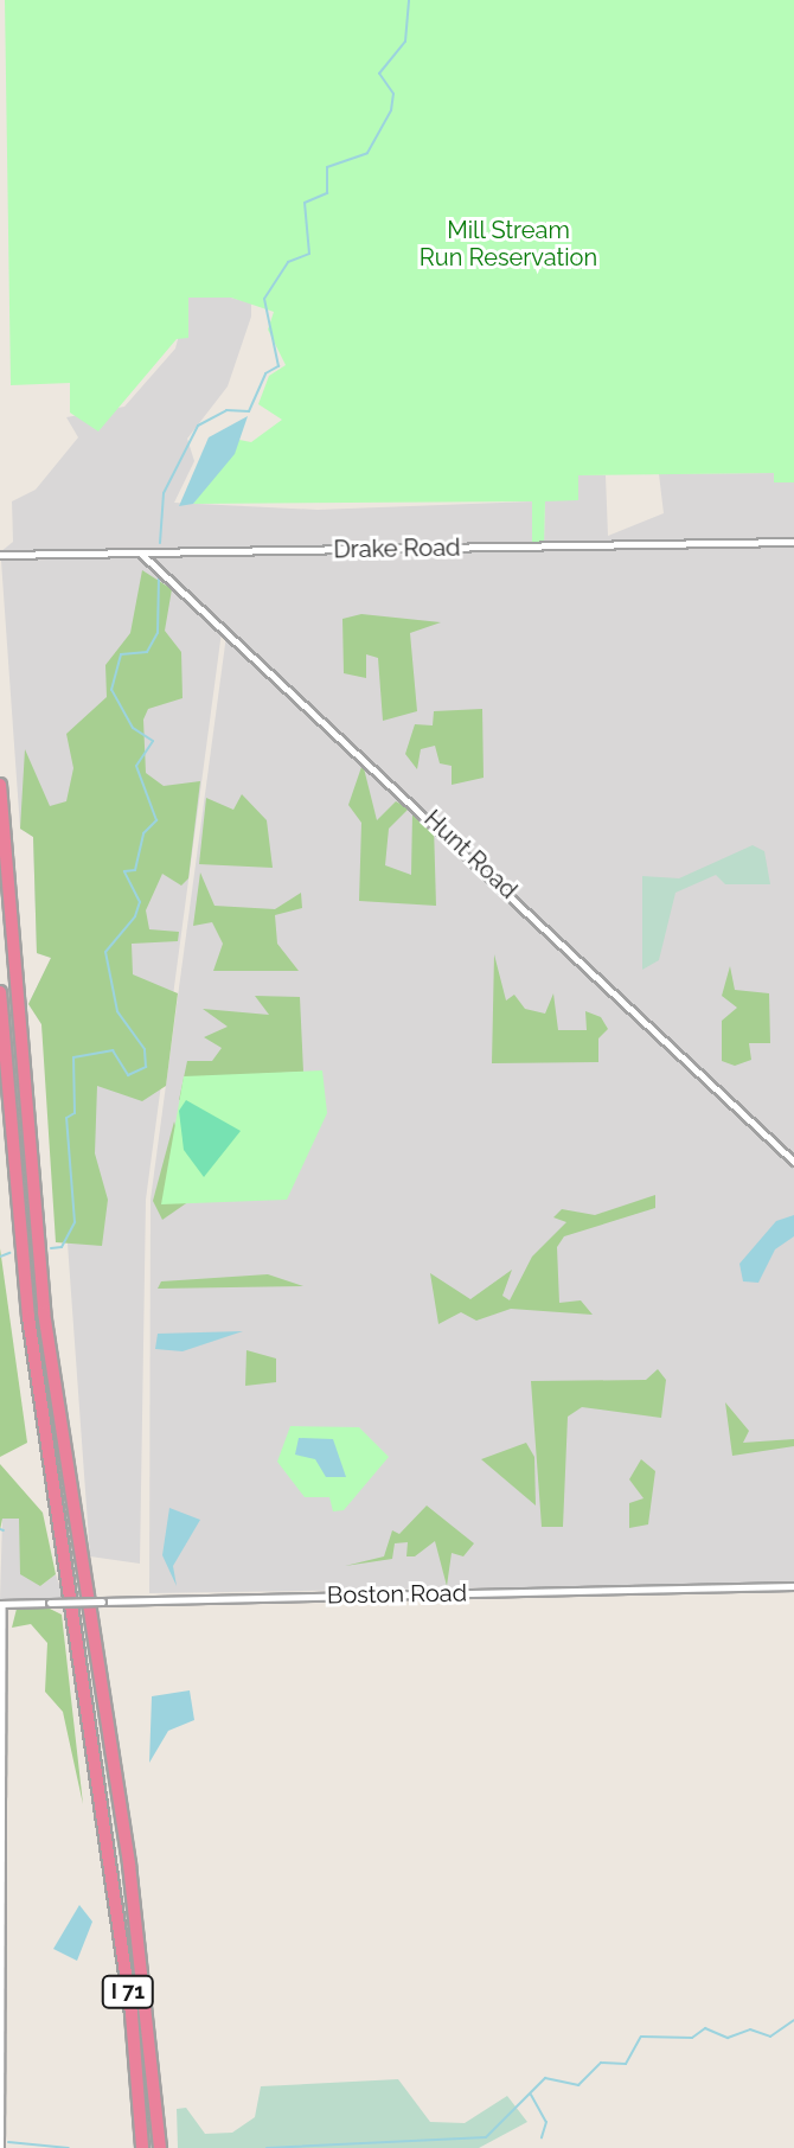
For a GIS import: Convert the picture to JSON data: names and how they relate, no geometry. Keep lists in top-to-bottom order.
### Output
{
  "streets": {
    "highway": ["I 71"],
    "street": ["Drake Road", "Hunt Road", "Boston Road"]
  },
  "crossings": [
    ["Drake Road", "Hunt Road"]
  ],
  "parks": ["Mill Stream Run Reservation"]
}
